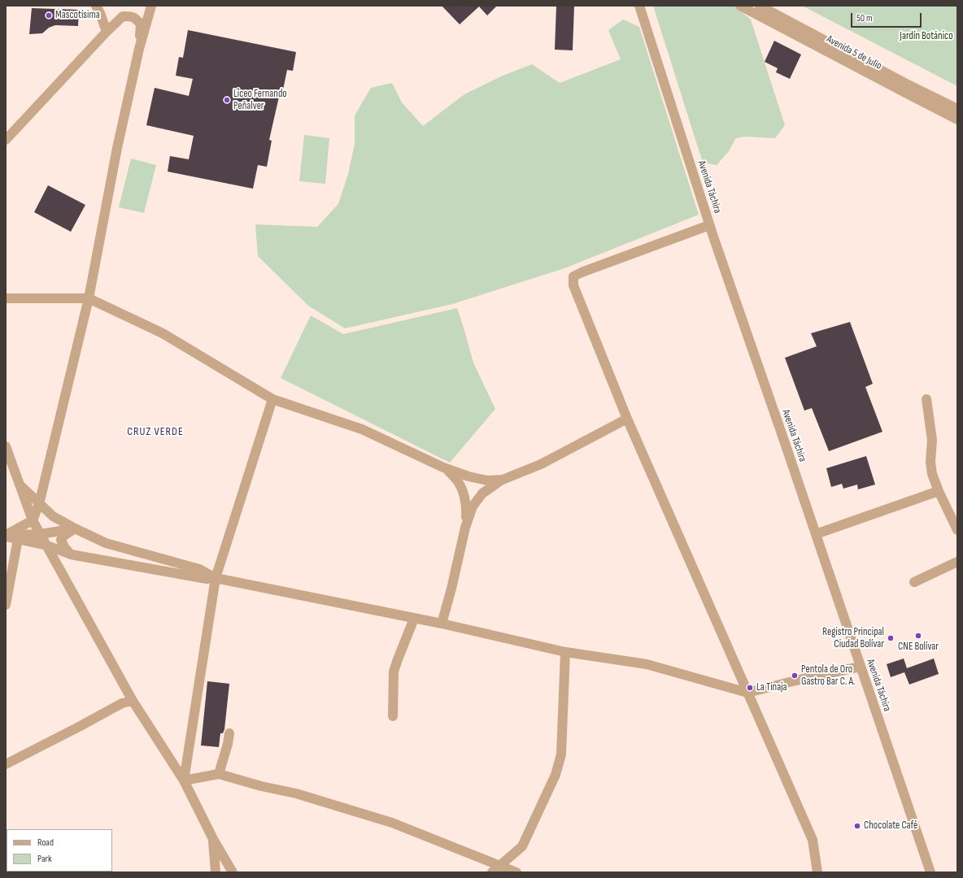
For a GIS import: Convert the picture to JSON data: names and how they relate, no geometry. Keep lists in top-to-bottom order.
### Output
{
  "streets": {
    "street": ["Avenida 5 de Julio", "Avenida Táchira"]
  },
  "districts": ["CRUZ VERDE"],
  "parks": ["Jardín Botánico"],
  "places": [
    "Mascotísima",
    "Liceo Fernando Peñalver",
    "CNE Bolívar",
    "Registro Principal Ciudad Bolívar",
    "Pentola de Oro Gastro Bar C. A.",
    "La Tinaja",
    "Chocolate Café"
  ],
  "legend": ["Road", "Park"],
  "scale_bar": "50 m"
}
